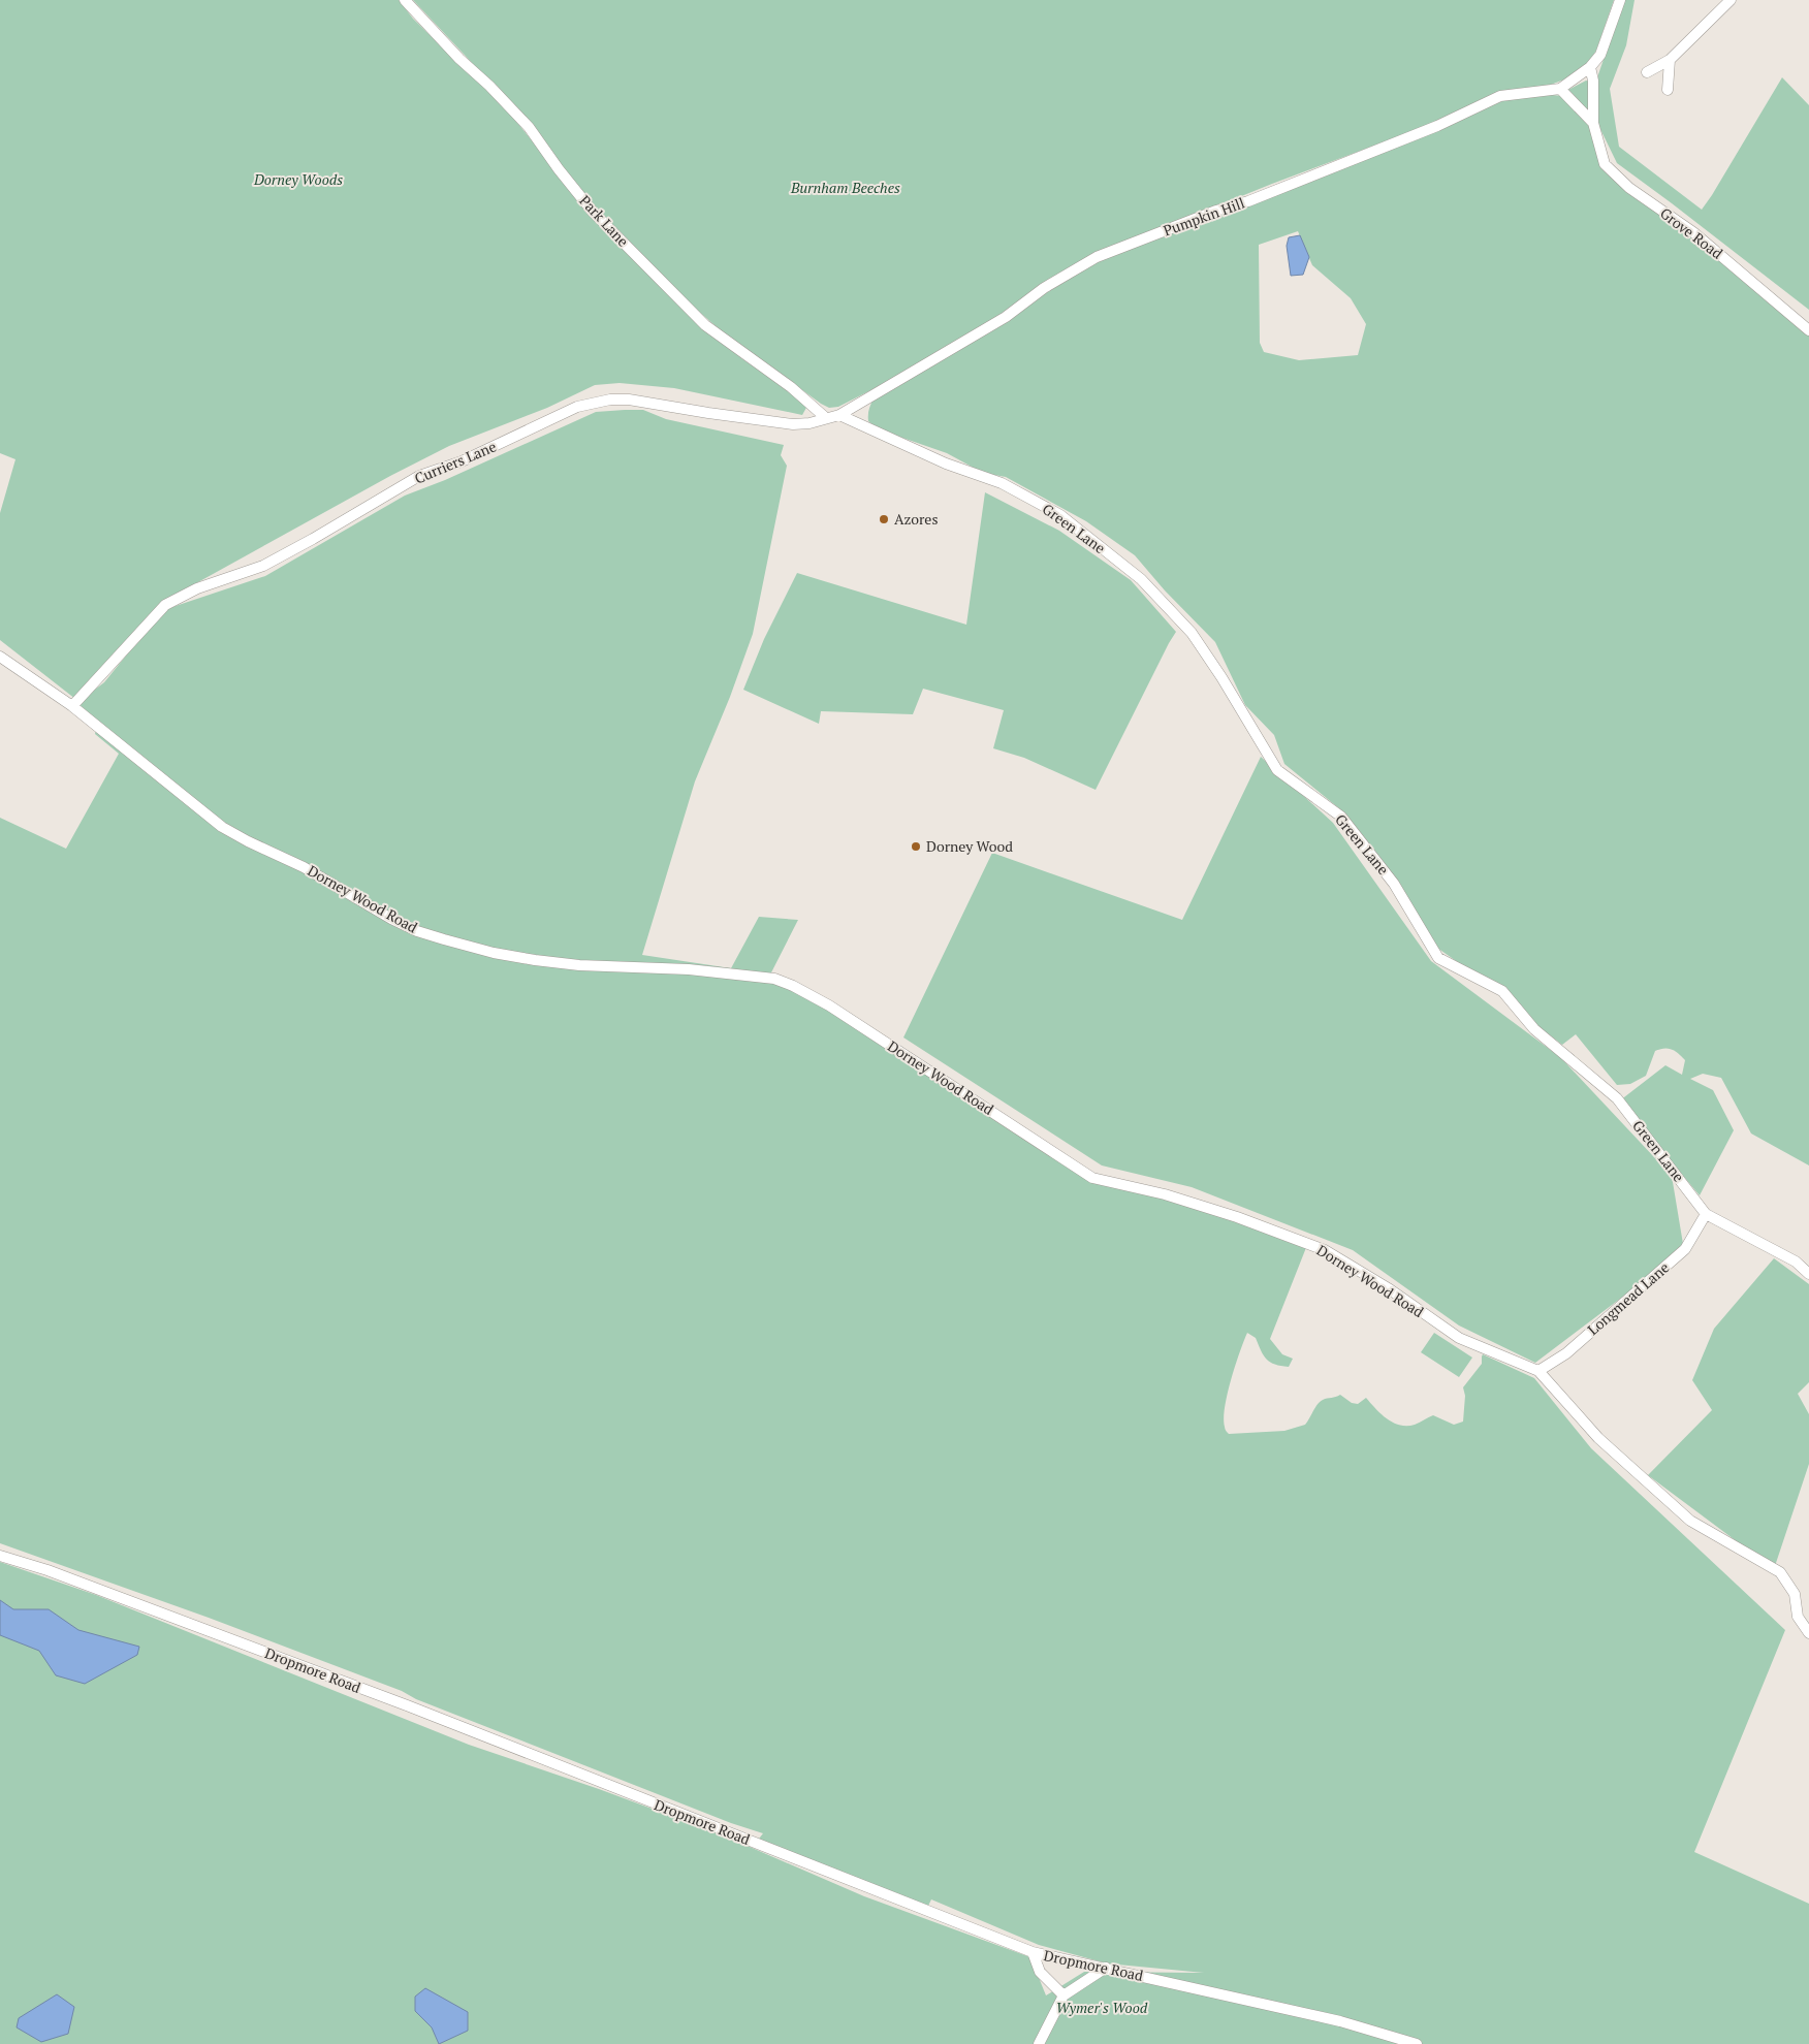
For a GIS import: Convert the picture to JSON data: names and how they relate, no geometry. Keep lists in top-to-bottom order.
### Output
{
  "streets": {
    "street": [
      "Pumpkin Hill",
      "Park Lane",
      "Grove Road",
      "Curriers Lane",
      "Green Lane",
      "Dorney Wood Road",
      "Longmead Lane",
      "Dropmore Road"
    ]
  },
  "crossings": [
    ["Pumpkin Hill", "Grove Road"],
    ["Pumpkin Hill", "Curriers Lane"],
    ["Pumpkin Hill", "Green Lane"],
    ["Park Lane", "Curriers Lane"],
    ["Curriers Lane", "Green Lane"],
    ["Curriers Lane", "Dorney Wood Road"],
    ["Green Lane", "Longmead Lane"],
    ["Dorney Wood Road", "Longmead Lane"]
  ],
  "parks": ["Dorney Woods", "Burnham Beeches", "Wymer's Wood"],
  "places": ["Azores", "Dorney Wood"]
}
